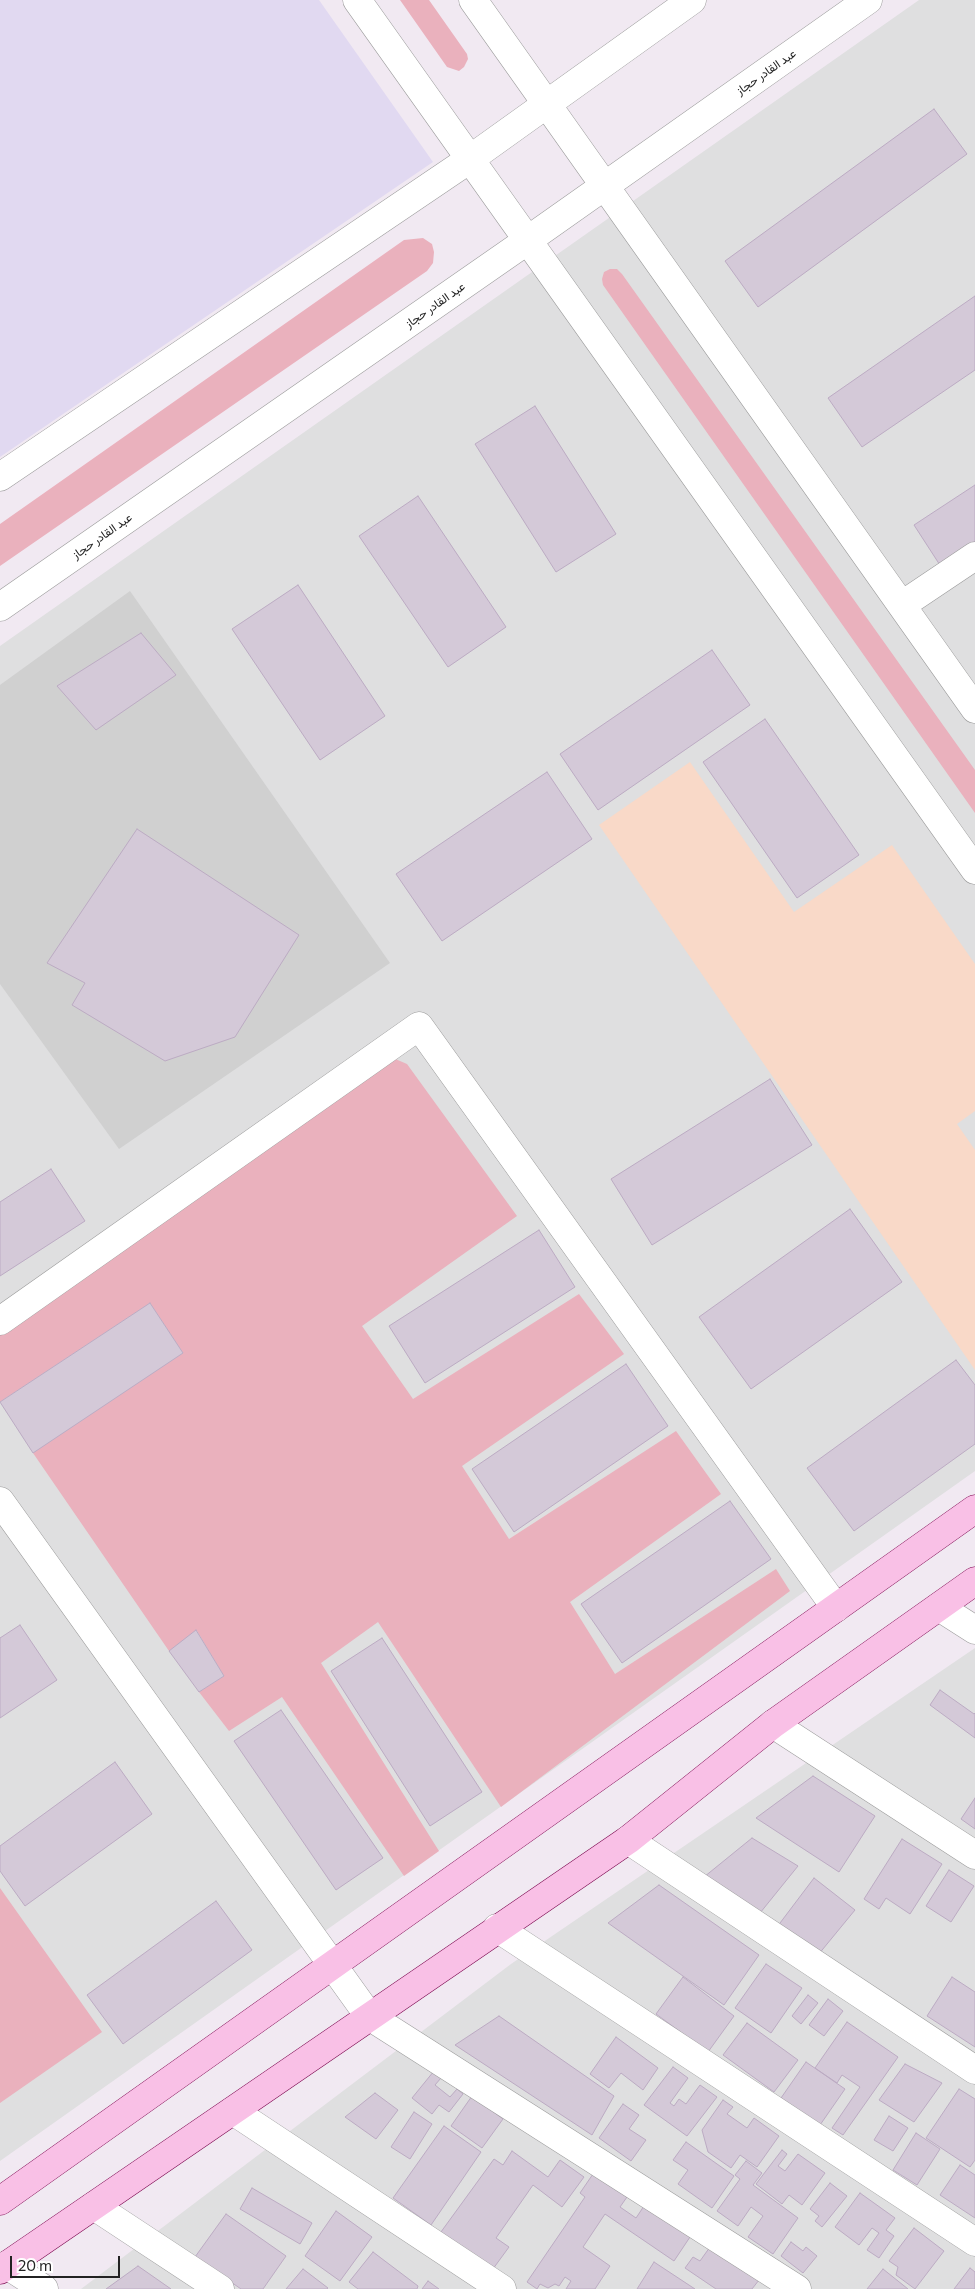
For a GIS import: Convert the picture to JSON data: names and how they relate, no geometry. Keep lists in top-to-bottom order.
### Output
{
  "streets": {
    "street": ["عبد القادر حجاز"]
  },
  "scale_bar": "20 m"
}
